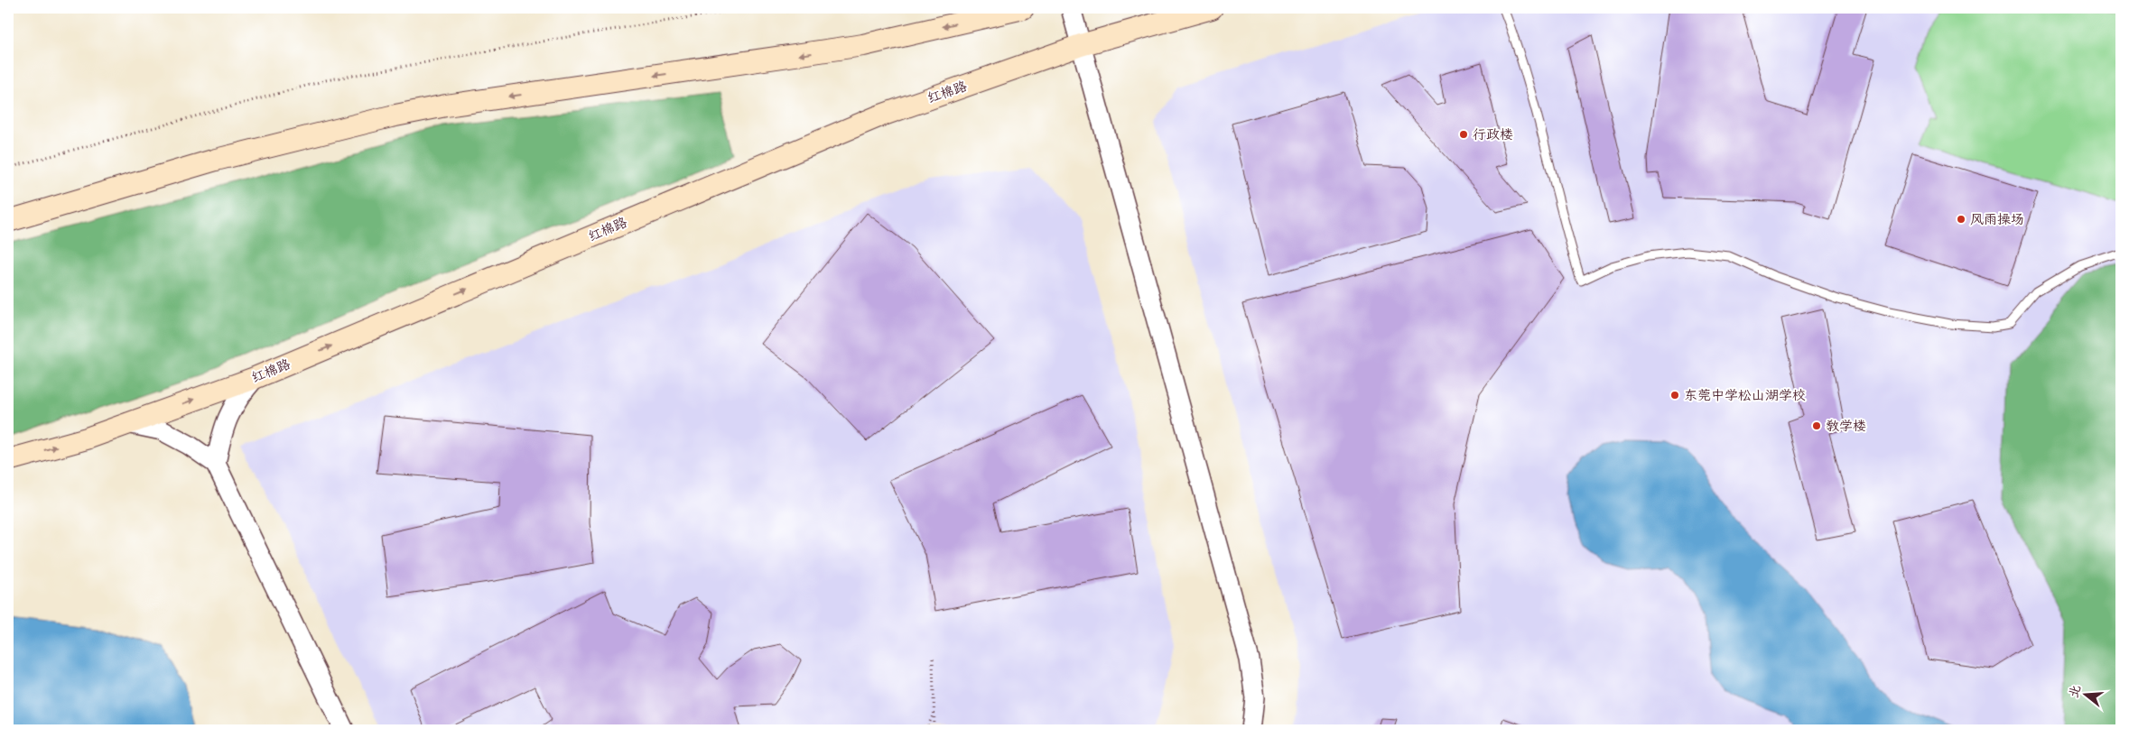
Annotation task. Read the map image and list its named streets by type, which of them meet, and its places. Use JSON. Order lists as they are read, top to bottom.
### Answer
{
  "streets": {
    "main road": ["红棉路"]
  },
  "places": [
    "行政楼",
    "风雨操场",
    "东莞中学松山湖学校",
    "教学楼"
  ],
  "north": "left"
}
